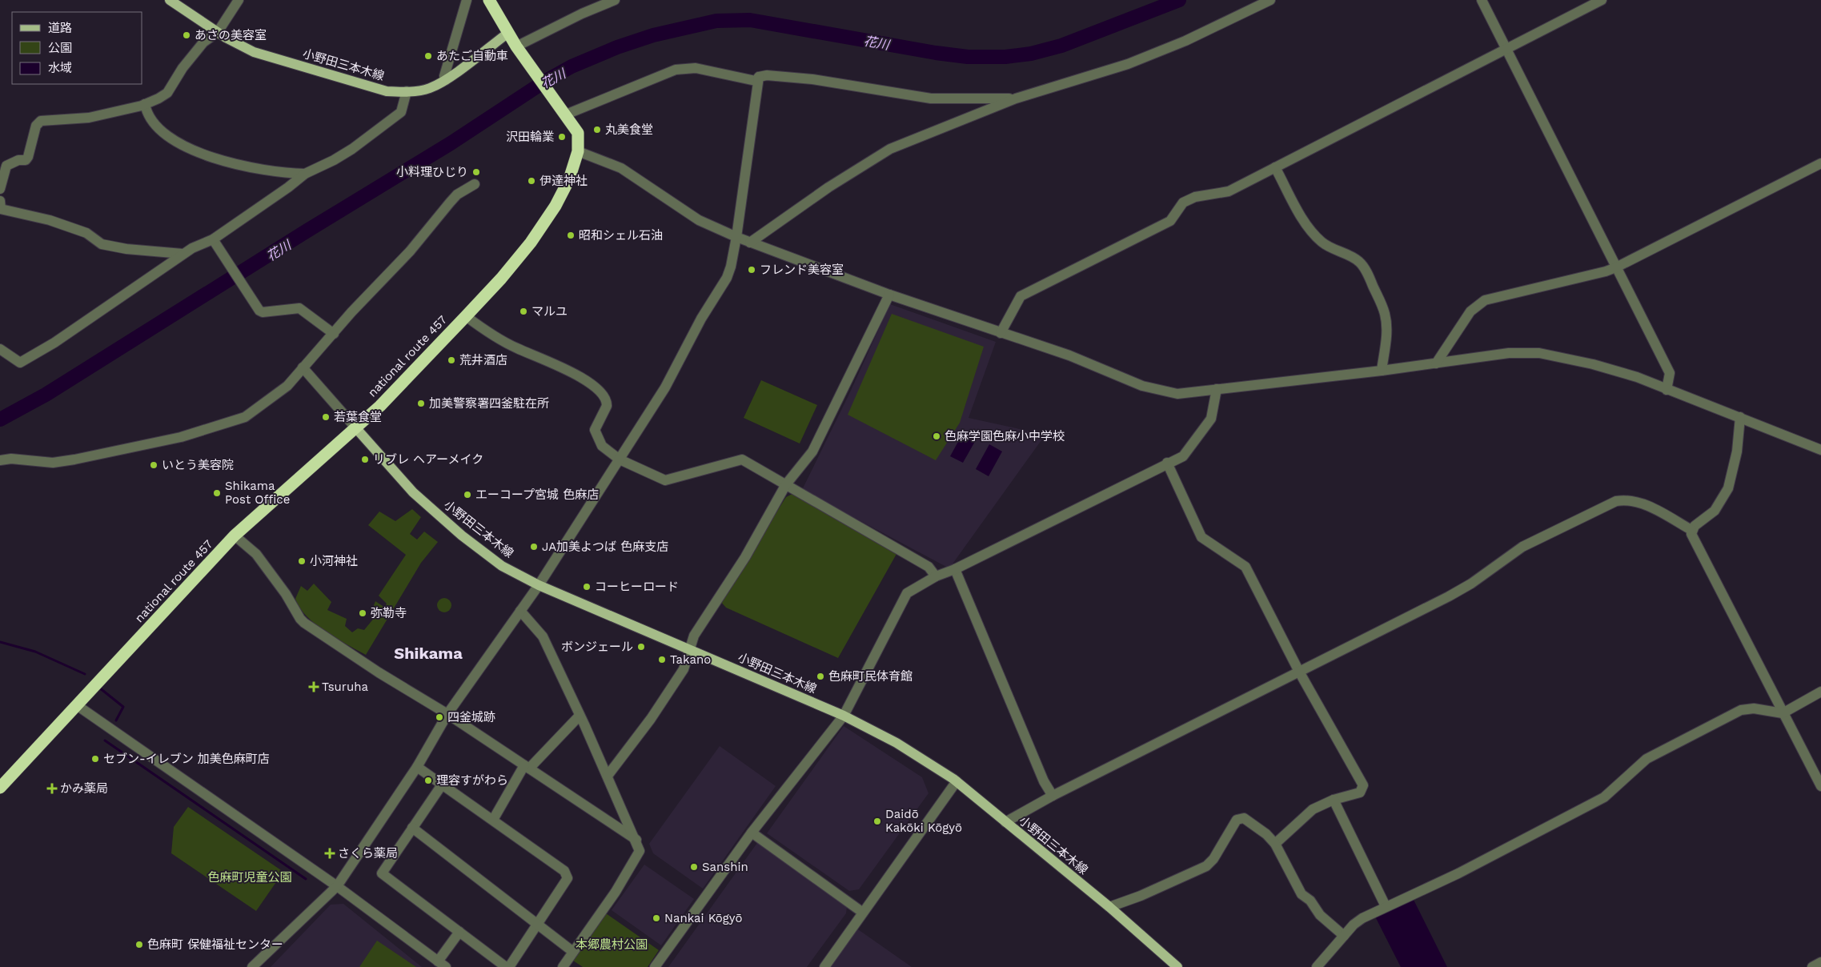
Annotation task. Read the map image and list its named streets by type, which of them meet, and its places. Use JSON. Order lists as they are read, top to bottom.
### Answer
{
  "streets": {
    "highway": ["national route 457"],
    "main road": ["小野田三本木線"]
  },
  "crossings": [
    ["小野田三本木線", "national route 457"]
  ],
  "districts": ["Shikama"],
  "water": ["花川"],
  "parks": ["色麻町児童公園", "本郷農村公園"],
  "places": {
    "other": [
      "あさの美容室",
      "あたご自動車",
      "丸美食堂",
      "沢田輪業",
      "小料理ひじり",
      "伊達神社",
      "昭和シェル石油",
      "フレンド美容室",
      "マルユ",
      "荒井酒店",
      "加美警察署四釜駐在所",
      "若葉食堂",
      "色麻学園色麻小中学校",
      "リブレ ヘアーメイク",
      "いとう美容院",
      "Shikama Post Office",
      "エーコープ宮城 色麻店",
      "JA加美よつば 色麻支店",
      "小河神社",
      "コーヒーロード",
      "弥勒寺",
      "ボンジェール",
      "Takano",
      "色麻町民体育館",
      "四釜城跡",
      "セブン-イレブン 加美色麻町店",
      "理容すがわら",
      "Daidō Kakōki Kōgyō",
      "Sanshin",
      "Nankai Kōgyō",
      "色麻町 保健福祉センター"
    ],
    "health": ["Tsuruha", "かみ薬局", "さくら薬局"]
  },
  "legend": ["道路", "公園", "水域"]
}
